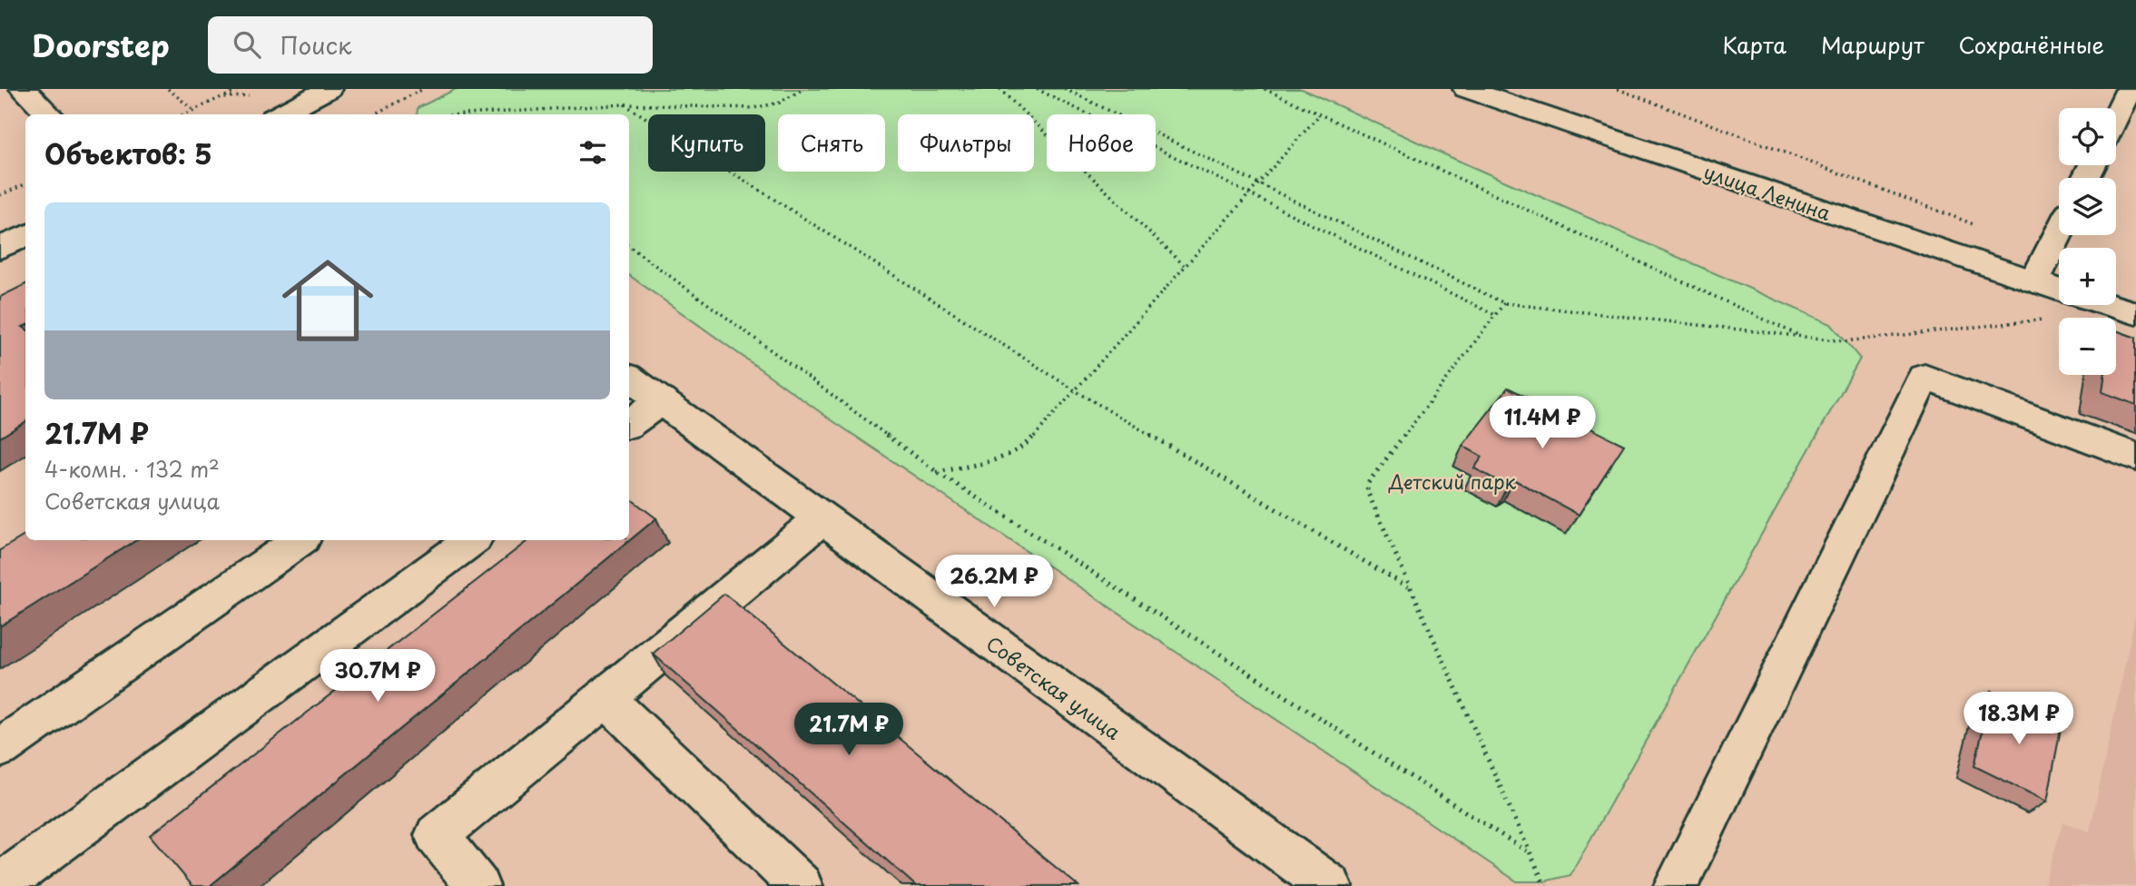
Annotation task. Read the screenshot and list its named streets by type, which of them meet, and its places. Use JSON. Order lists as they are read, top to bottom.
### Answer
{
  "streets": {
    "street": ["улица Ленина", "Советская улица"]
  },
  "parks": ["Детский парк"],
  "page": {
    "header": "Doorstep",
    "search": "Поиск",
    "nav": ["Карта", "Маршрут", "Сохранённые"],
    "map_buttons": ["+", "−"],
    "chip": [
      "Купить",
      "Снять",
      "Фильтры",
      "Новое"
    ],
    "heading": "Объектов: 5",
    "list": [
      {
        "name": "21.7M ₽",
        "note": "4-комн. · 132 m² · Советская улица"
      }
    ],
    "price": [
      "11.4M ₽",
      "26.2M ₽",
      "30.7M ₽",
      "18.3M ₽",
      "21.7M ₽"
    ]
  }
}
